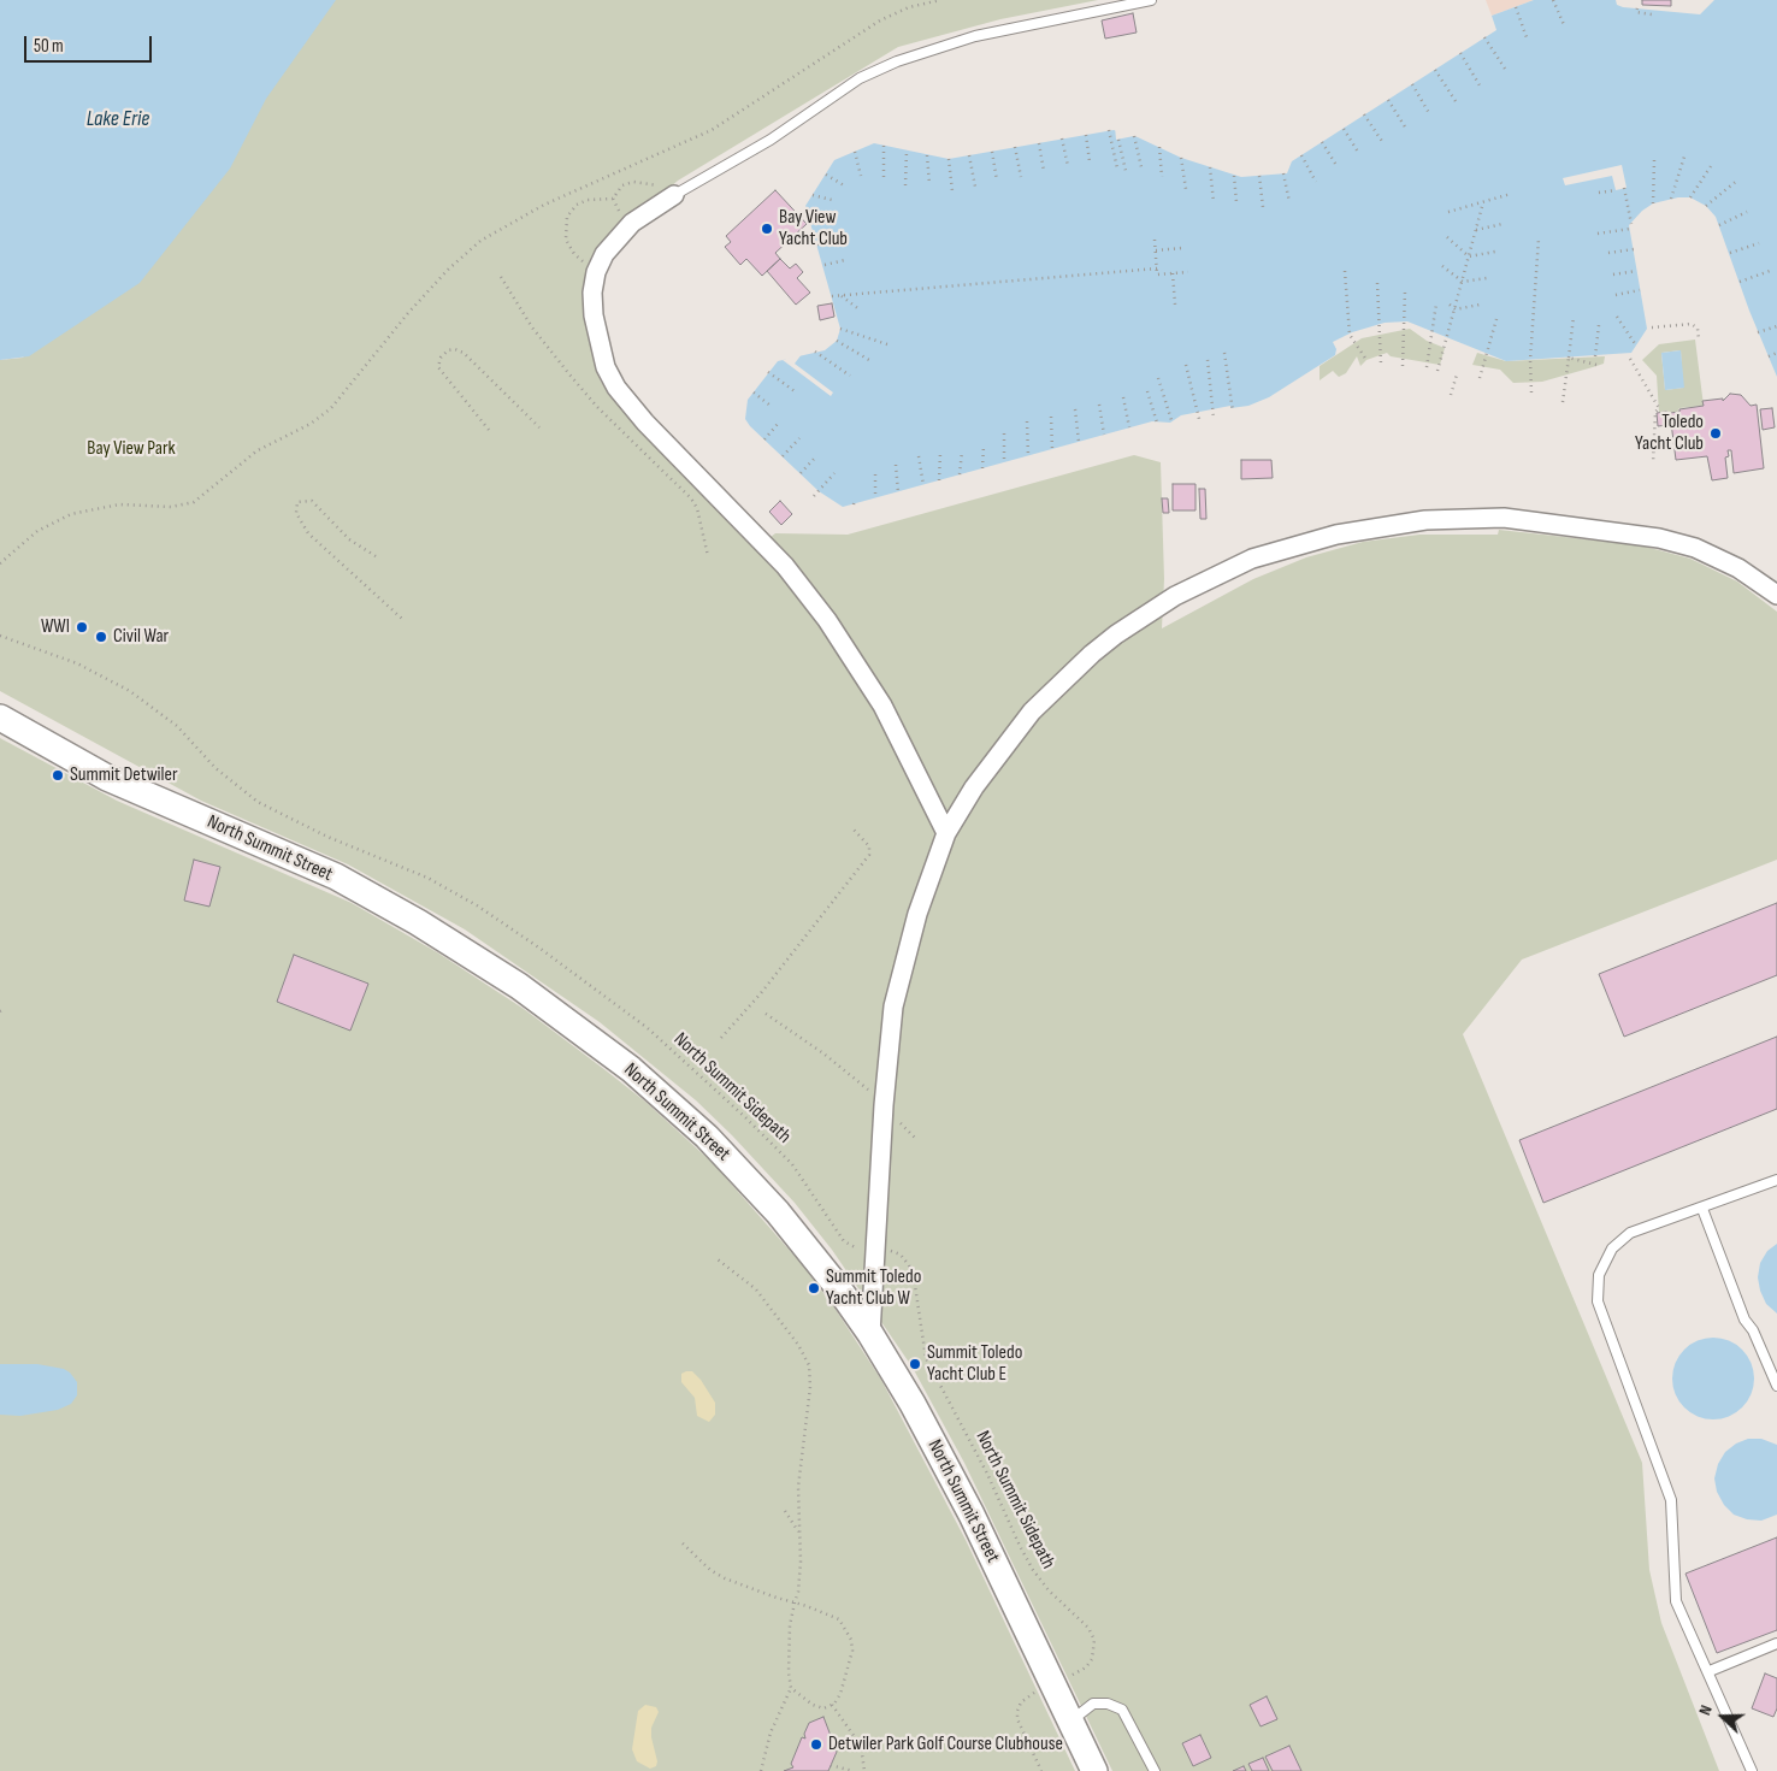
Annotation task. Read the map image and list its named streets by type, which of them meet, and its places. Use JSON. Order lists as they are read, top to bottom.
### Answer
{
  "streets": {
    "main road": ["North Summit Street"],
    "path": ["North Summit Sidepath"]
  },
  "crossings": [
    ["North Summit Street", "North Summit Sidepath"]
  ],
  "water": ["Lake Erie"],
  "parks": ["Bay View Park"],
  "places": [
    "Bay View Yacht Club",
    "Toledo Yacht Club",
    "WWI",
    "Civil War",
    "Summit Detwiler",
    "Summit Toledo Yacht Club W",
    "Summit Toledo Yacht Club E",
    "Detwiler Park Golf Course Clubhouse"
  ],
  "scale_bar": "50 m",
  "north": "left"
}
